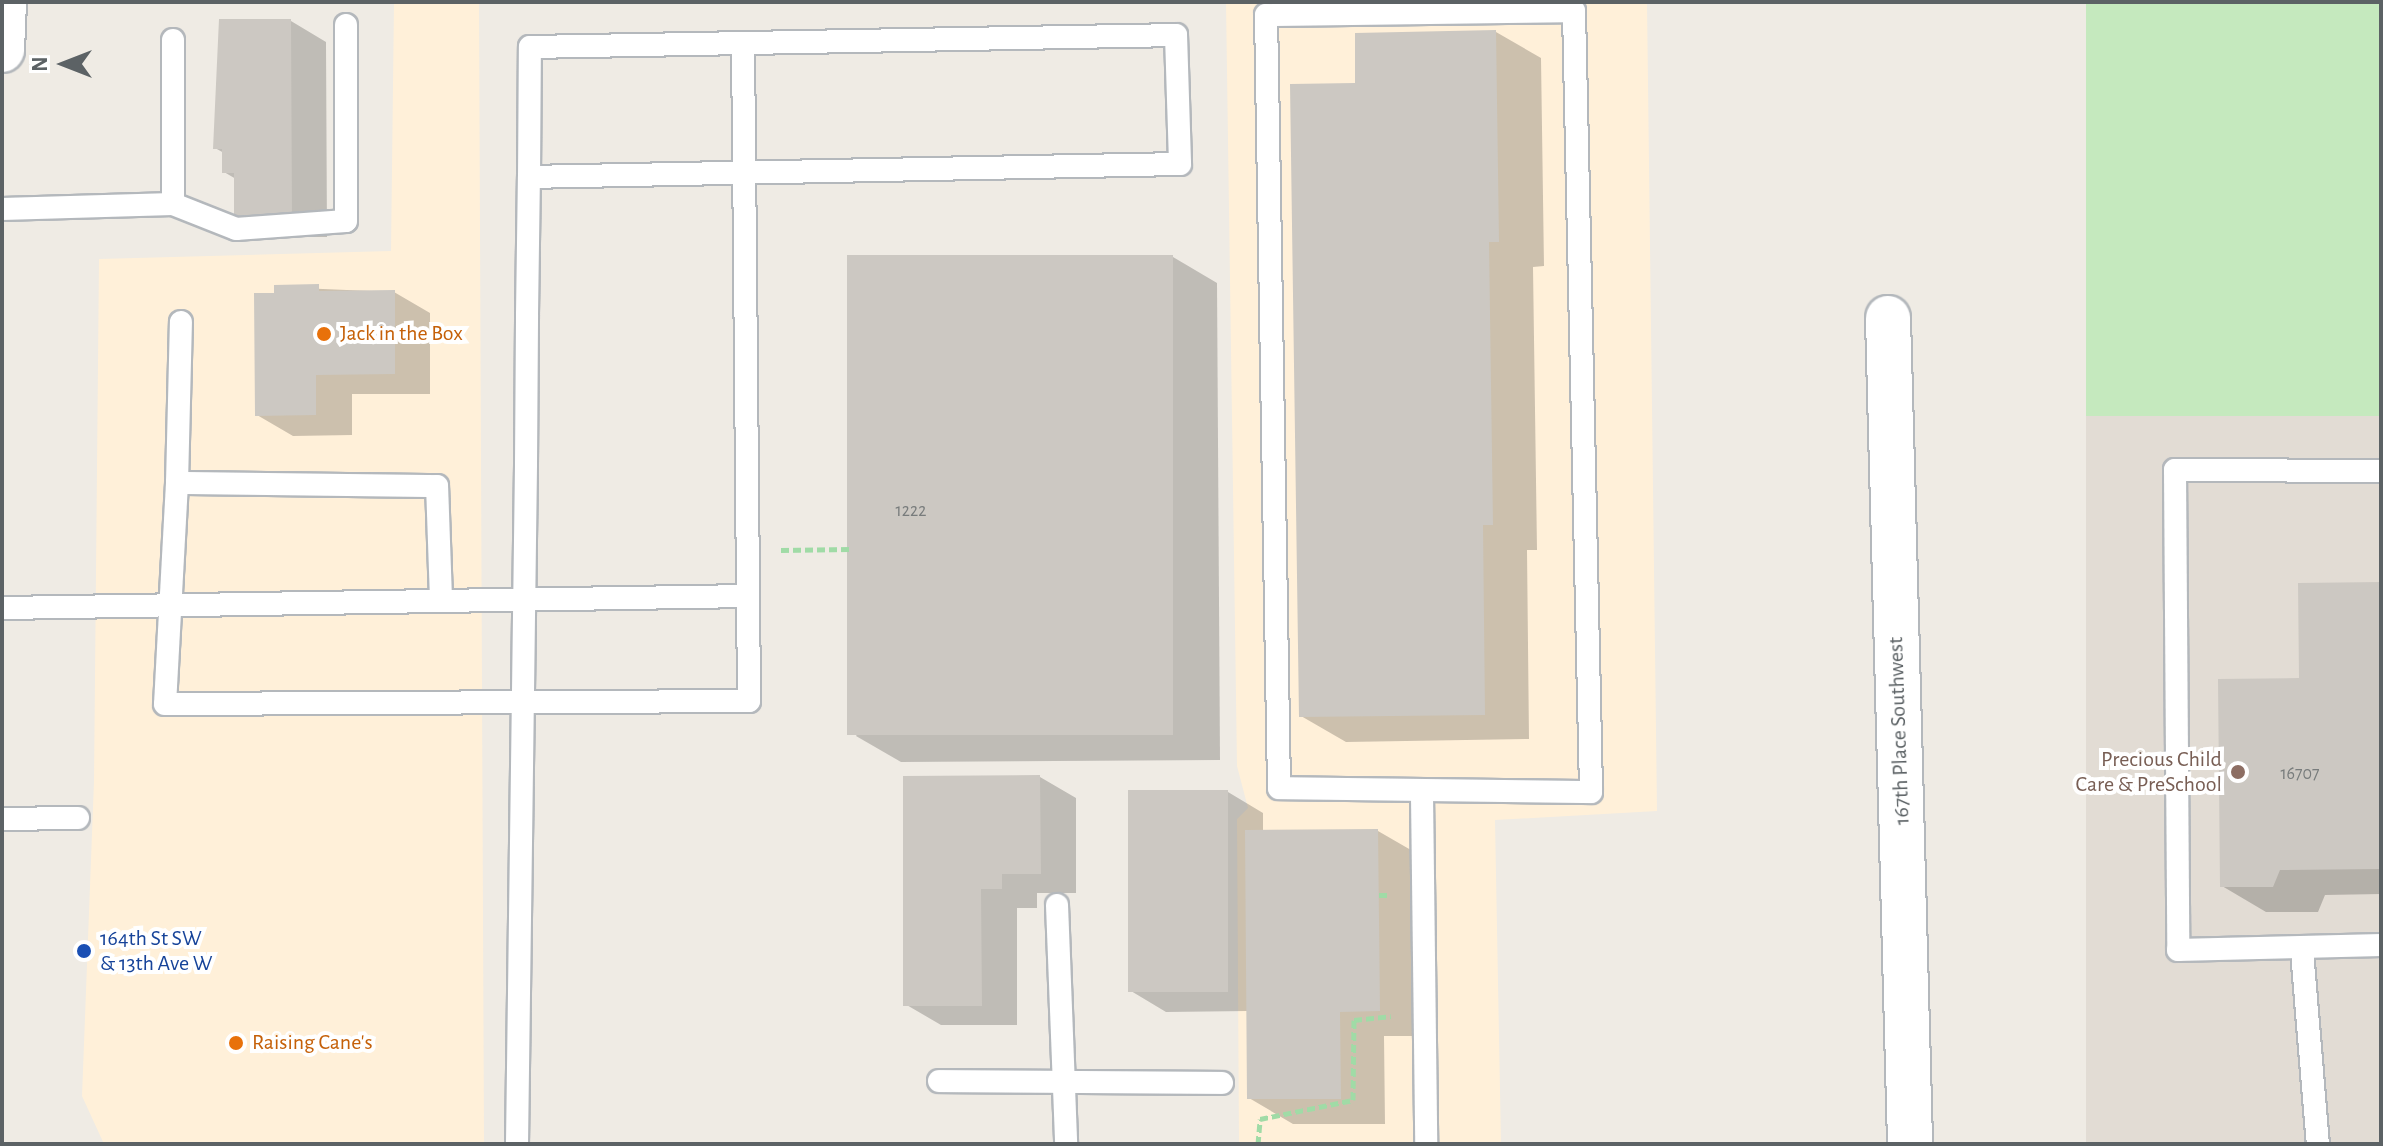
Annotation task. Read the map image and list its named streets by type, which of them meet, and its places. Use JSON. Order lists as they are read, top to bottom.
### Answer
{
  "streets": {
    "street": ["167th Place Southwest"]
  },
  "places": [
    "Jack in the Box",
    "Precious Child Care & PreSchool",
    "164th St SW & 13th Ave W",
    "Raising Cane's"
  ],
  "house_numbers": ["1222", "16707"],
  "north": "left"
}
